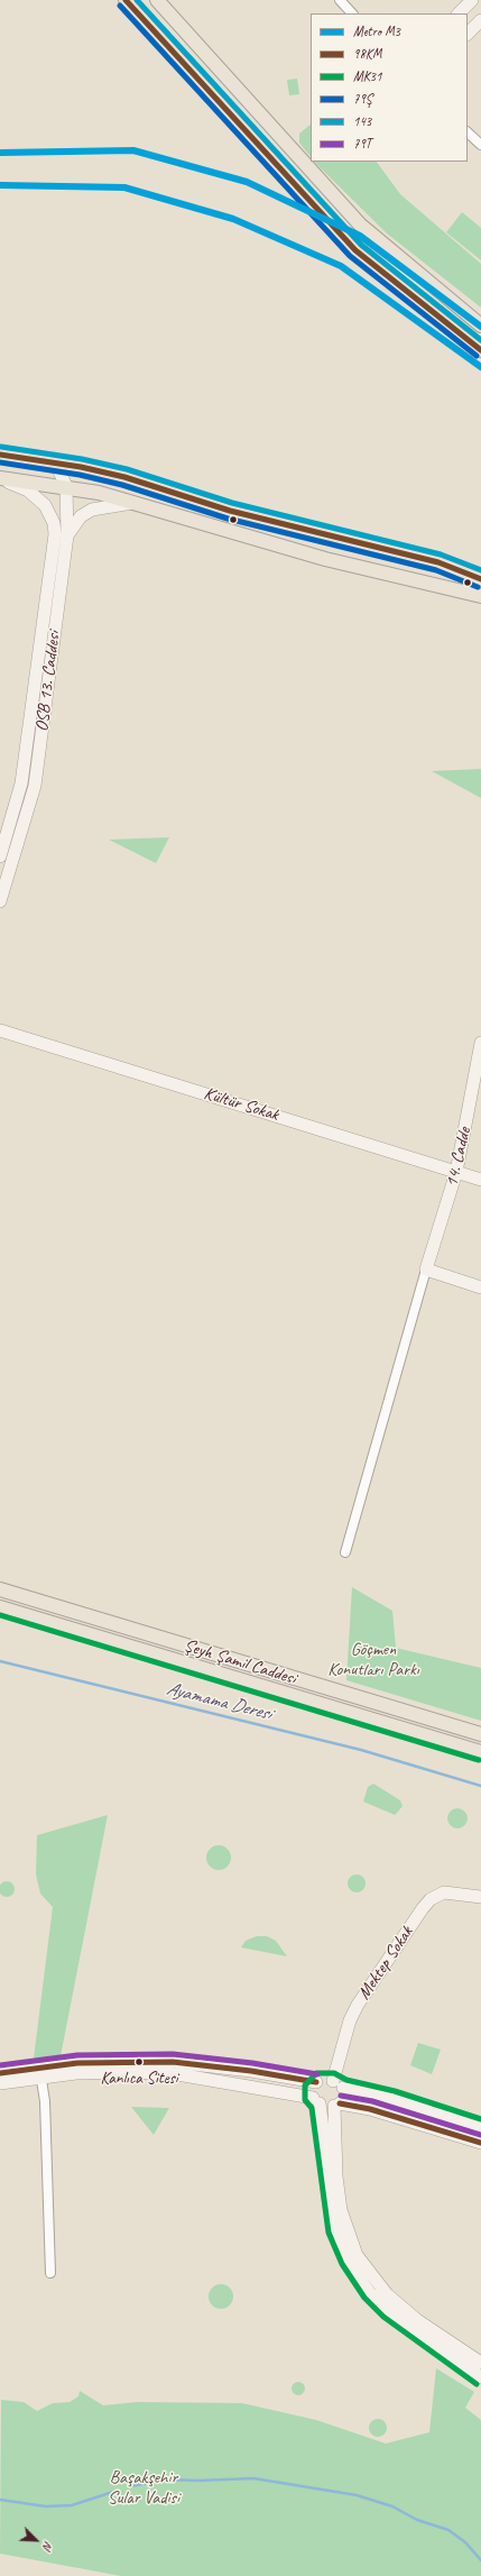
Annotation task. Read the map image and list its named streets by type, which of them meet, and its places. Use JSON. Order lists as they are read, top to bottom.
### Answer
{
  "streets": {
    "main road": ["Şeyh Şamil Caddesi"],
    "street": [
      "OSB 13. Caddesi",
      "Kültür Sokak",
      "14. Cadde",
      "Mektep Sokak"
    ]
  },
  "crossings": [
    ["Kültür Sokak", "14. Cadde"]
  ],
  "water": ["Ayamama Deresi"],
  "parks": ["Göçmen Konutları Parkı", "Başakşehir Sular Vadisi"],
  "places": ["Kanlıca Sitesi"],
  "lines": [
    "transit line 98KM",
    "transit line 143",
    "transit line 79Ş",
    "metro line M3",
    "transit line MK31",
    "transit line 79T"
  ],
  "legend": [
    "Metro M3",
    "98KM",
    "MK31",
    "79Ş",
    "143",
    "79T"
  ],
  "north": "bottom right"
}
